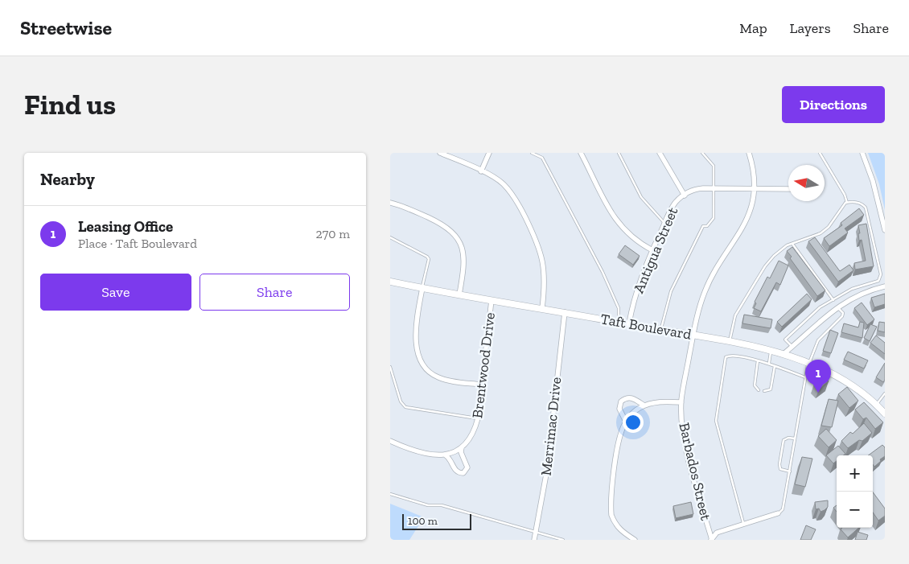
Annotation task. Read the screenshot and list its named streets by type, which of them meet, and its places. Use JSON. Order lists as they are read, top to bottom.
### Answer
{
  "streets": {
    "street": [
      "Antigua Street",
      "Taft Boulevard",
      "Brentwood Drive",
      "Merrimac Drive",
      "Barbados Street"
    ]
  },
  "crossings": [
    ["Antigua Street", "Taft Boulevard"],
    ["Antigua Street", "Barbados Street"],
    ["Taft Boulevard", "Brentwood Drive"],
    ["Taft Boulevard", "Merrimac Drive"],
    ["Taft Boulevard", "Barbados Street"]
  ],
  "scale_bar": "100 m",
  "north": "left",
  "page": {
    "header": "Streetwise",
    "nav": ["Map", "Layers", "Share"],
    "buttons": [
      "Directions",
      ["Save", "Share"]
    ],
    "title": "Find us",
    "heading": "Nearby",
    "list": [
      {
        "mark": "1",
        "name": "Leasing Office",
        "note": "Place · Taft Boulevard",
        "value": "270 m"
      }
    ],
    "pins": "1",
    "map_buttons": ["+", "−"],
    "scale": "100 m"
  }
}
